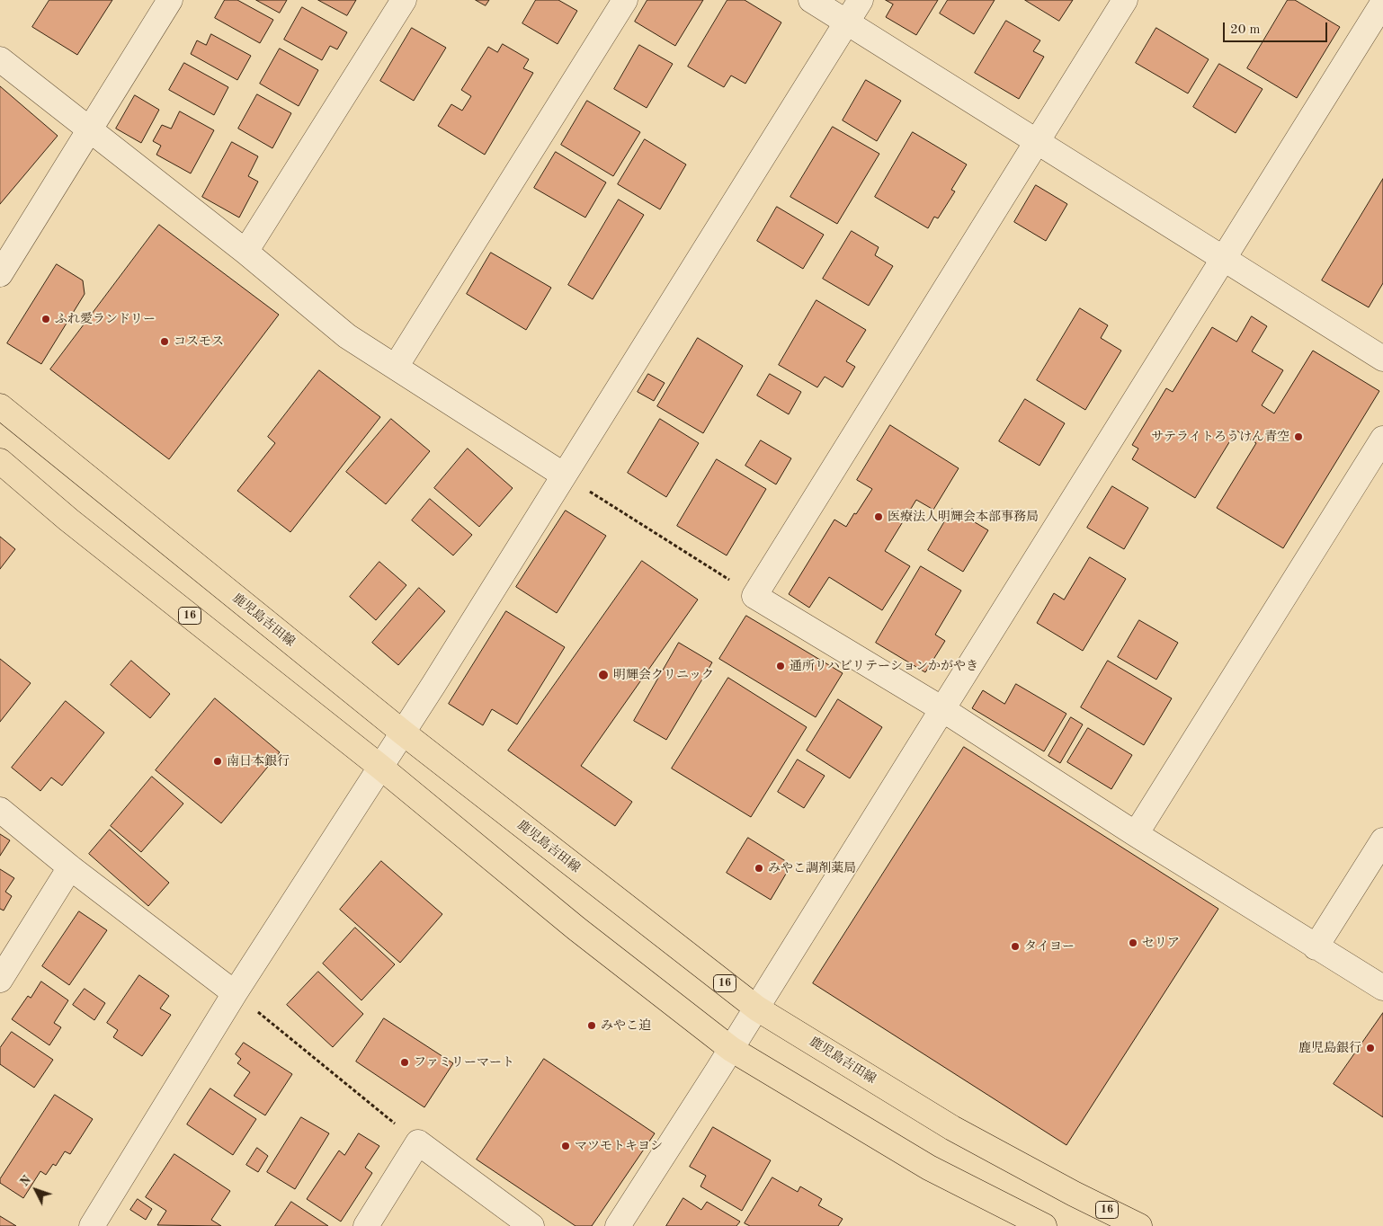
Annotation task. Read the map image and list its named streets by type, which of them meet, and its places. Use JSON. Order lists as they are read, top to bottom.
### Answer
{
  "streets": {
    "main road": ["16", "鹿児島吉田線"]
  },
  "places": [
    "ふれ愛ランドリー",
    "コスモス",
    "サテライトろうけん青空",
    "医療法人明輝会本部事務局",
    "通所リハビリテーションかがやき",
    "明輝会クリニック",
    "南日本銀行",
    "みやこ調剤薬局",
    "セリア",
    "タイヨー",
    "みやこ迫",
    "鹿児島銀行",
    "ファミリーマート",
    "マツモトキヨシ"
  ],
  "scale_bar": "20 m",
  "north": "top left"
}
